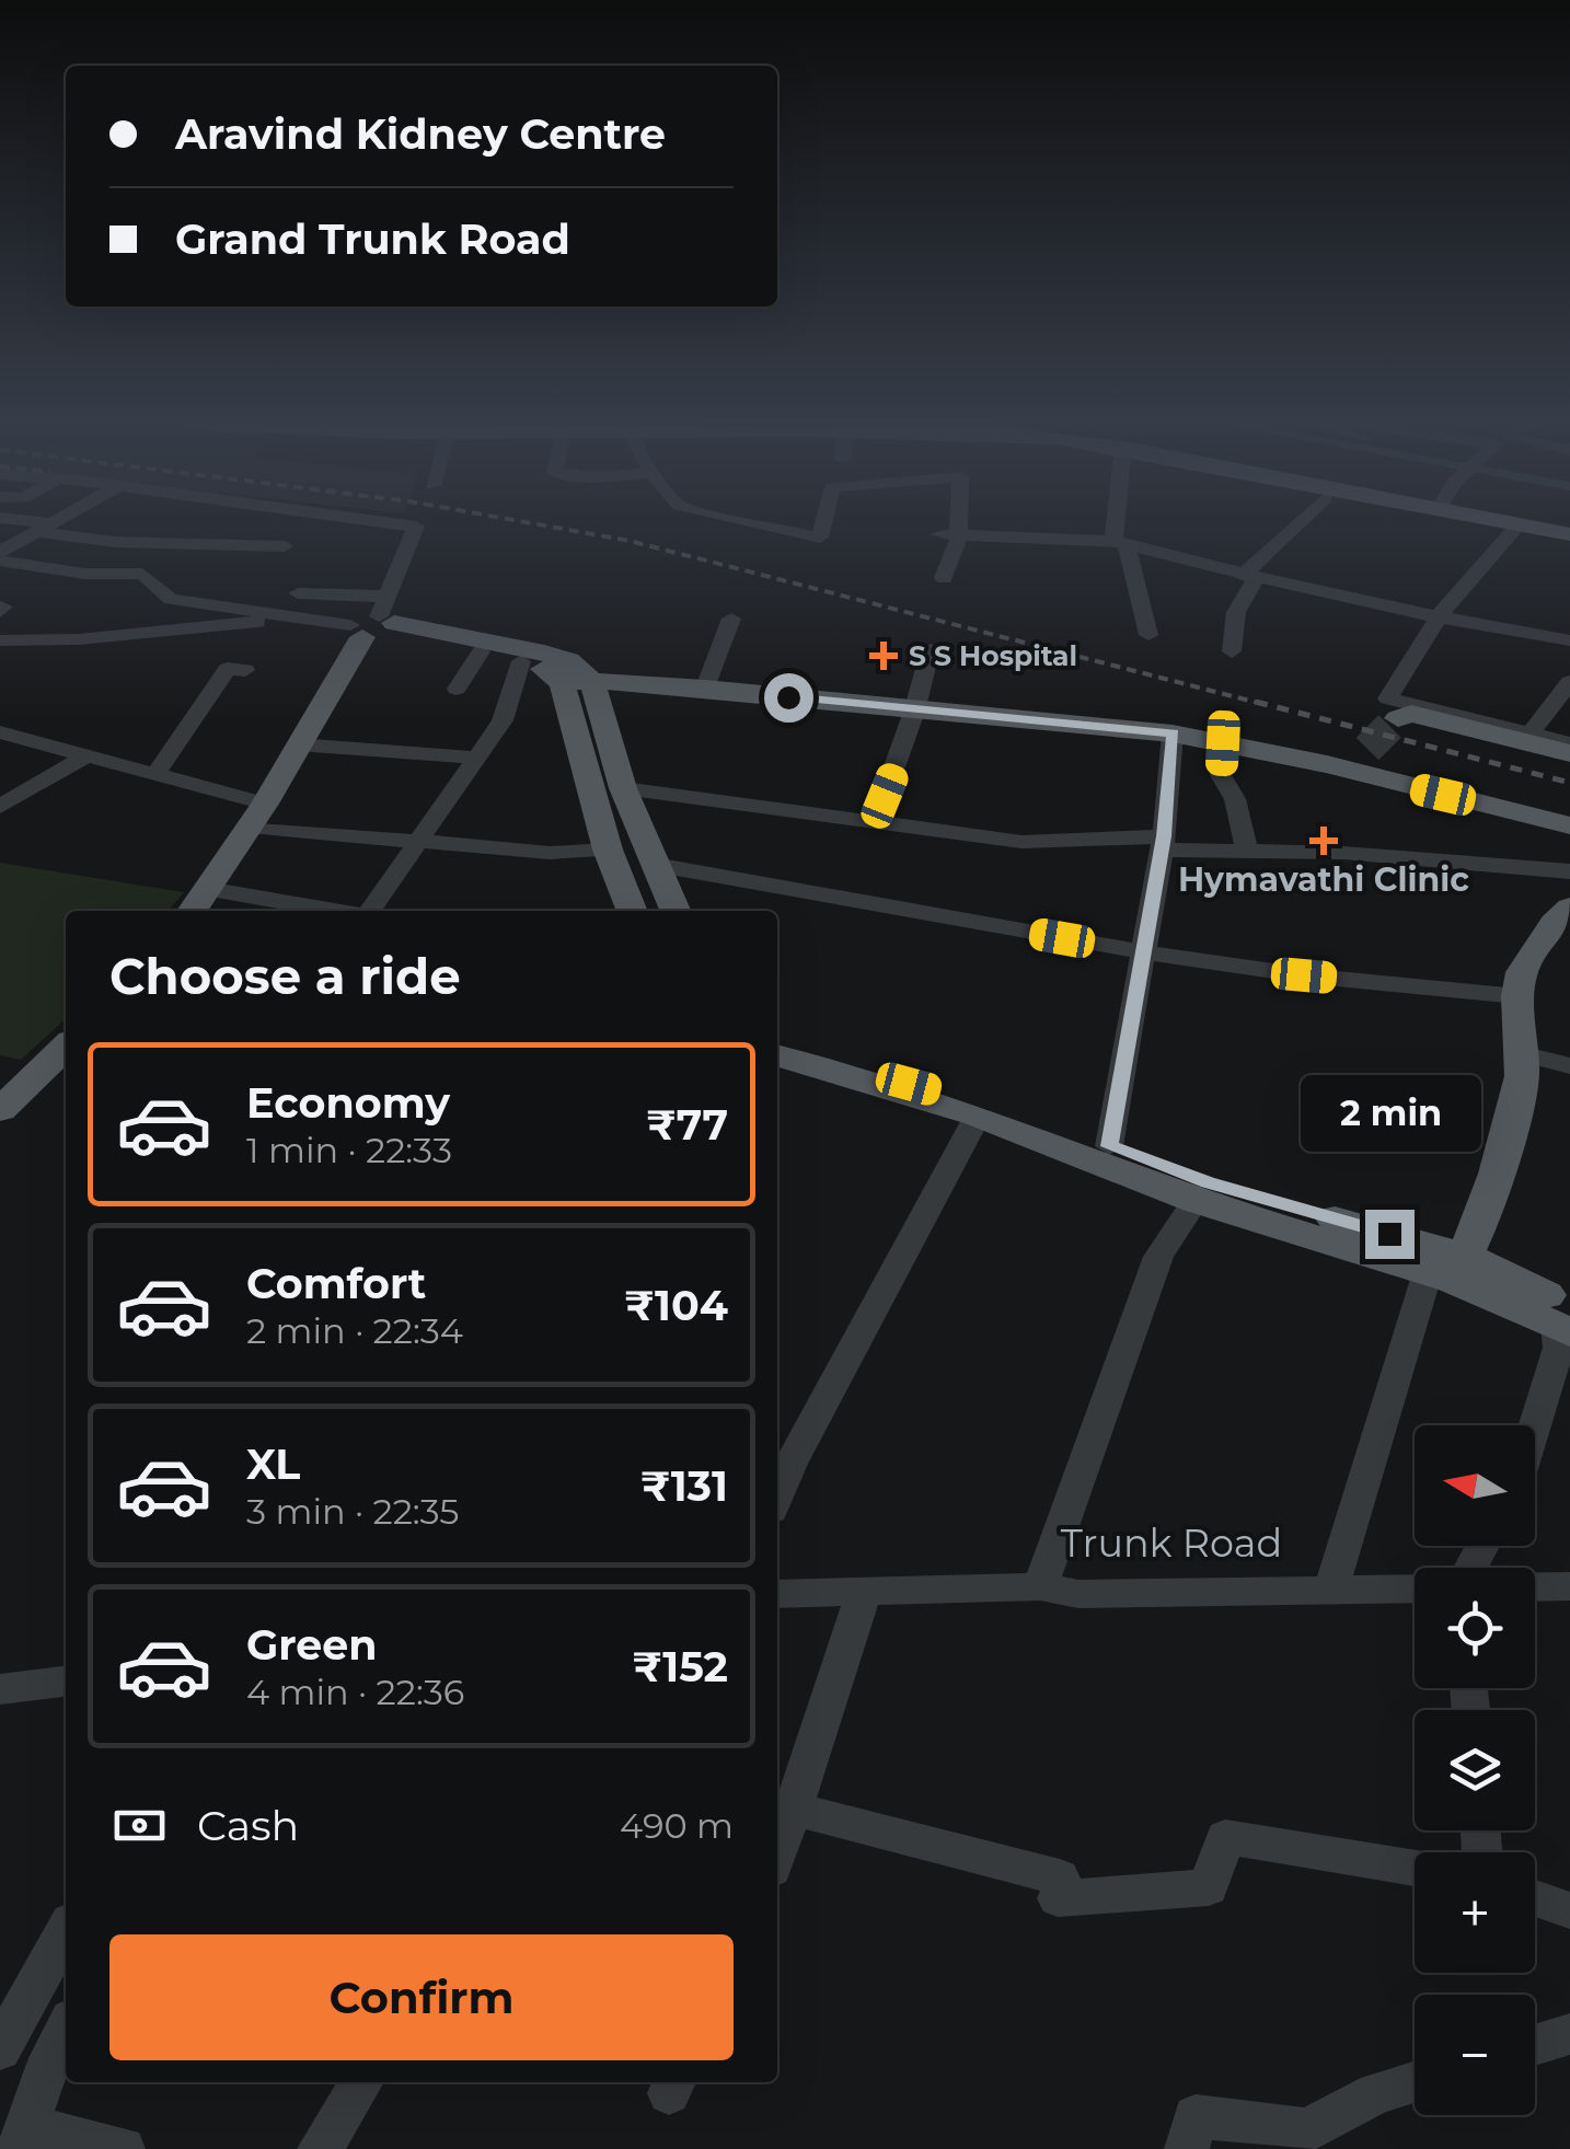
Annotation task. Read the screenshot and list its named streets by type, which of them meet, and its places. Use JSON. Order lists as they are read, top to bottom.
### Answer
{
  "streets": {
    "street": ["Trunk Road"]
  },
  "places": {
    "health": ["S S Hospital", "Hymavathi Clinic"]
  },
  "north": "left",
  "page": {
    "banner": ["Aravind Kidney Centre", "Grand Trunk Road"],
    "heading": "Choose a ride",
    "list": [
      {
        "name": "Economy",
        "note": "1 min · 22:33",
        "value": "₹77"
      },
      {
        "name": "Comfort",
        "note": "2 min · 22:34",
        "value": "₹104"
      },
      {
        "name": "XL",
        "note": "3 min · 22:35",
        "value": "₹131"
      },
      {
        "name": "Green",
        "note": "4 min · 22:36",
        "value": "₹152"
      }
    ],
    "bubble": "2 min",
    "map_buttons": ["+", "−"],
    "pay": ["Cash", "490 m"],
    "buttons": "Confirm"
  }
}
